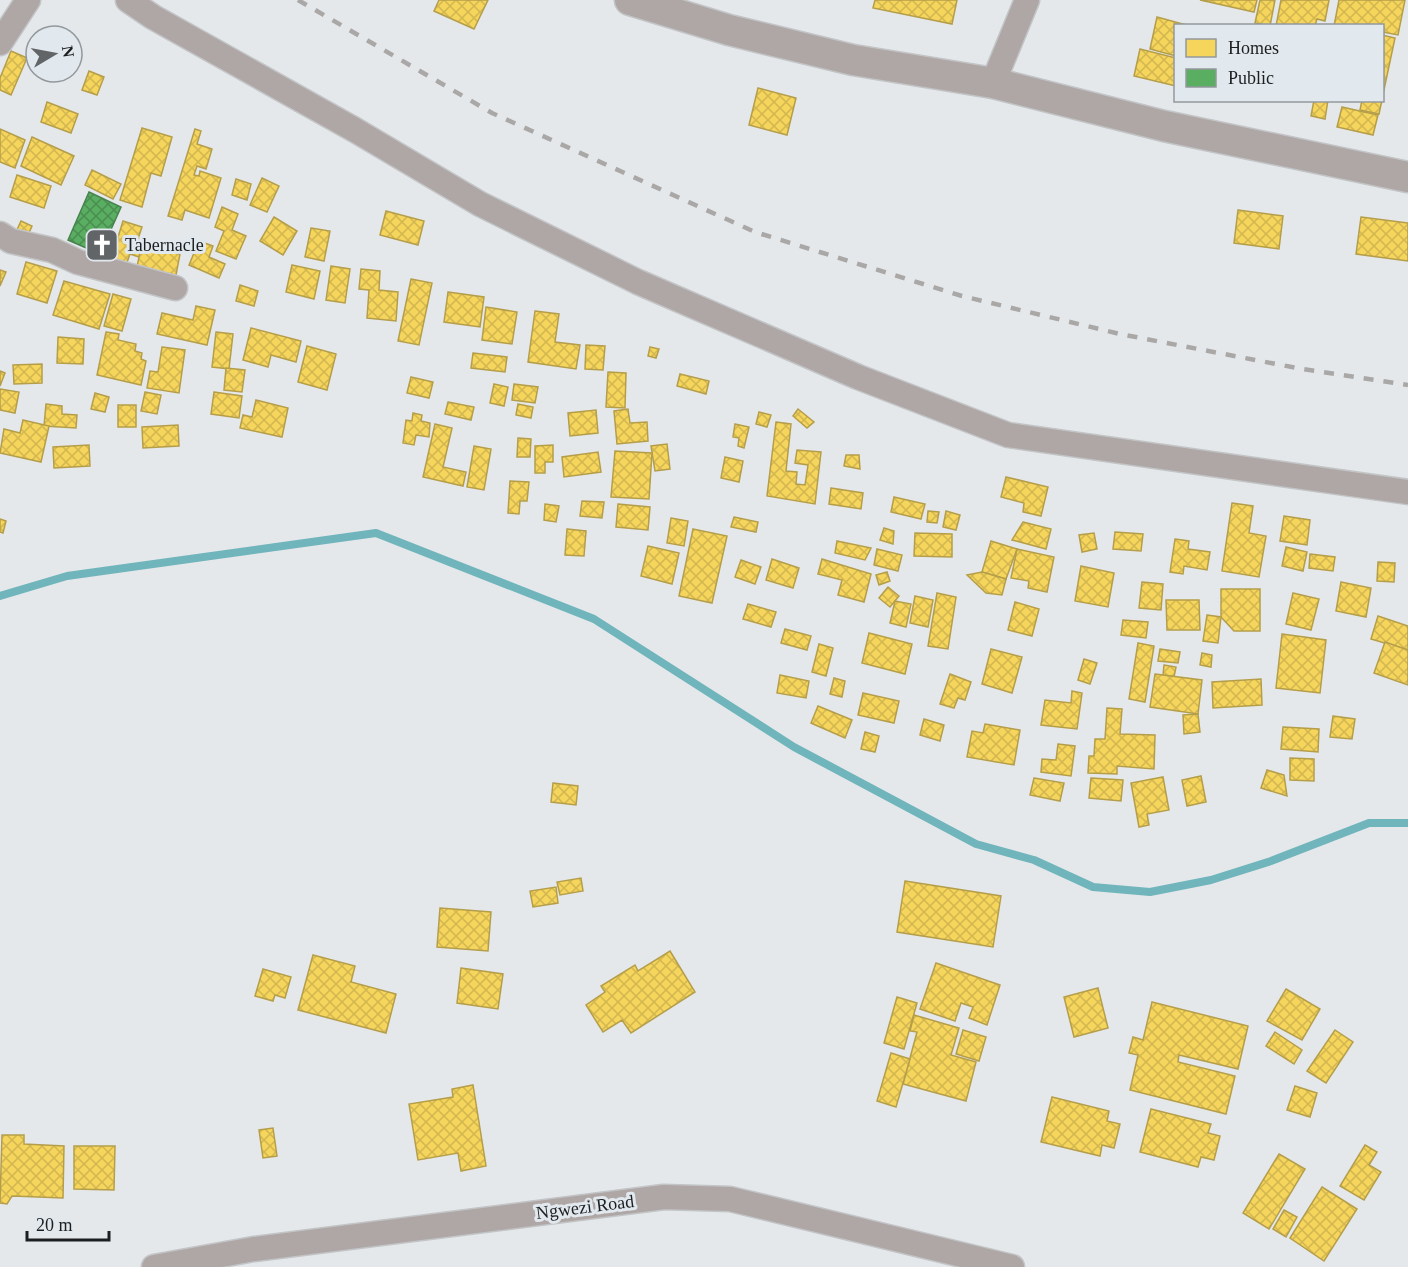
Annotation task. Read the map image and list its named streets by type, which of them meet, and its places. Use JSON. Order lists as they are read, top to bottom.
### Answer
{
  "streets": {
    "street": ["Ngwezi Road"]
  },
  "places": {
    "church": ["Tabernacle"]
  },
  "legend": ["Homes", "Public"],
  "scale_bar": "20 m",
  "north": "right"
}
